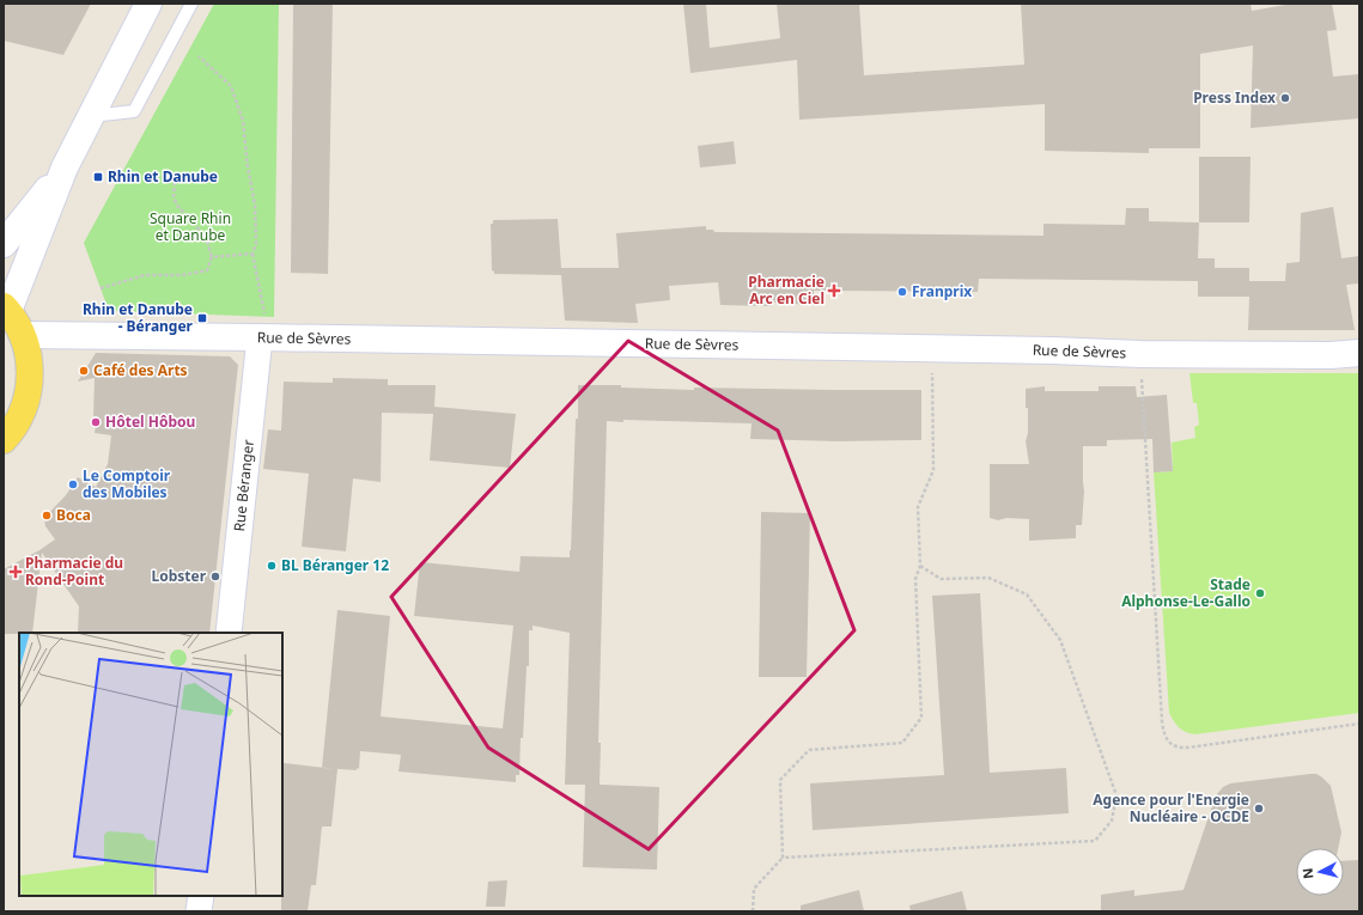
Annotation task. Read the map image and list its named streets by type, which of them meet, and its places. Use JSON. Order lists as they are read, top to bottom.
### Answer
{
  "streets": {
    "street": ["Rue de Sèvres", "Rue Béranger"]
  },
  "crossings": [
    ["Rue de Sèvres", "Rue Béranger"]
  ],
  "parks": ["Square Rhin et Danube"],
  "places": {
    "other": [
      "Press Index",
      "Franprix",
      "Café des Arts",
      "Hôtel Hôbou",
      "Le Comptoir des Mobiles",
      "Boca",
      "BL Béranger 12",
      "Lobster",
      "Stade Alphonse-Le-Gallo",
      "Agence pour l'Energie Nucléaire - OCDE"
    ],
    "transit": ["Rhin et Danube", "Rhin et Danube - Béranger"],
    "health": ["Pharmacie Arc en Ciel", "Pharmacie du Rond-Point"]
  },
  "north": "left"
}
